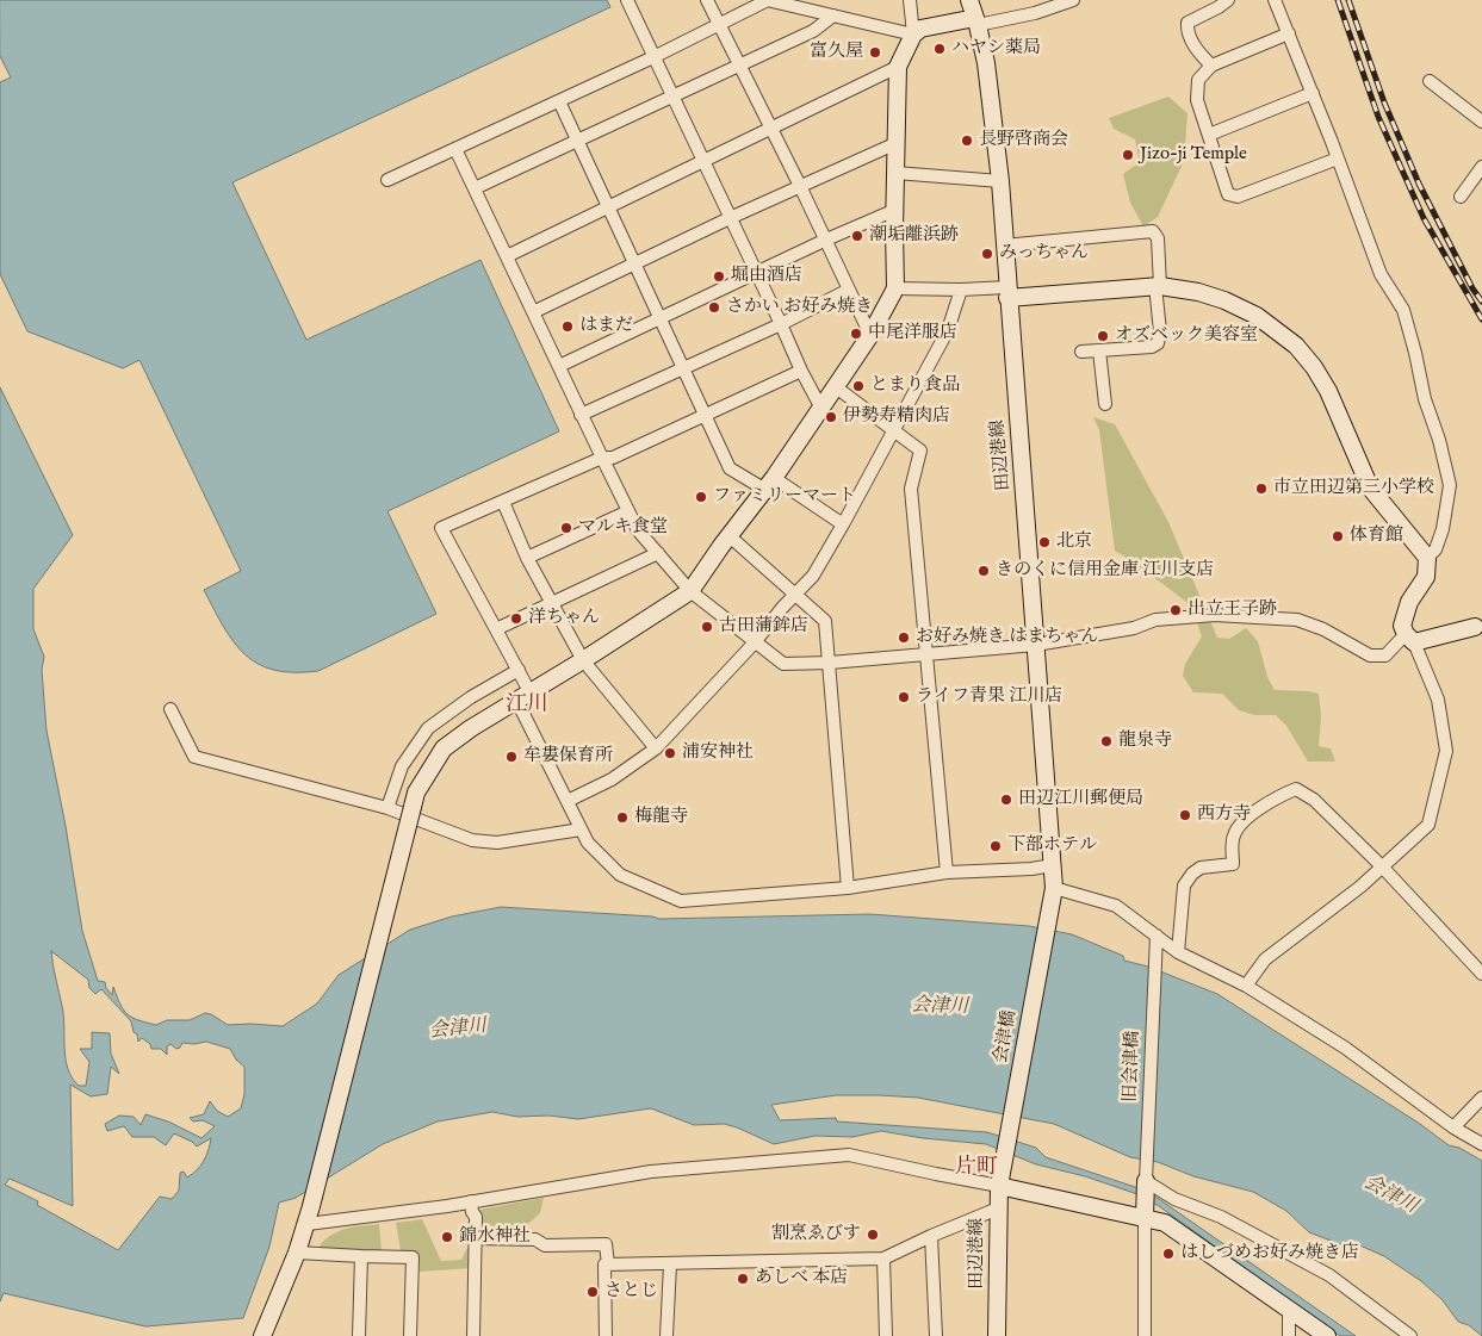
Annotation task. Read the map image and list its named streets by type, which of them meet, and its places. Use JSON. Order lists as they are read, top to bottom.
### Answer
{
  "streets": {
    "street": ["田辺港線", "会津橋", "旧会津橋"]
  },
  "crossings": [
    ["田辺港線", "会津橋"]
  ],
  "districts": ["江川", "片町"],
  "water": ["会津川"],
  "places": [
    "ハヤシ薬局",
    "富久屋",
    "長野啓商会",
    "Jizo-ji Temple",
    "潮垢離浜跡",
    "みっちゃん",
    "堀由酒店",
    "さかい お好み焼き",
    "はまだ",
    "中尾洋服店",
    "オズベック美容室",
    "とまり食品",
    "伊勢寿精肉店",
    "市立田辺第三小学校",
    "ファミリーマート",
    "マルキ食堂",
    "体育館",
    "北京",
    "きのくに信用金庫 江川支店",
    "出立王子跡",
    "洋ちゃん",
    "古田蒲鉾店",
    "お好み焼き はまちゃん",
    "ライフ青果 江川店",
    "龍泉寺",
    "浦安神社",
    "牟婁保育所",
    "田辺江川郵便局",
    "西方寺",
    "梅龍寺",
    "下部ホテル",
    "割烹ゑびす",
    "錦水神社",
    "はしづめお好み焼き店",
    "あしべ 本店",
    "さとじ"
  ]
}
